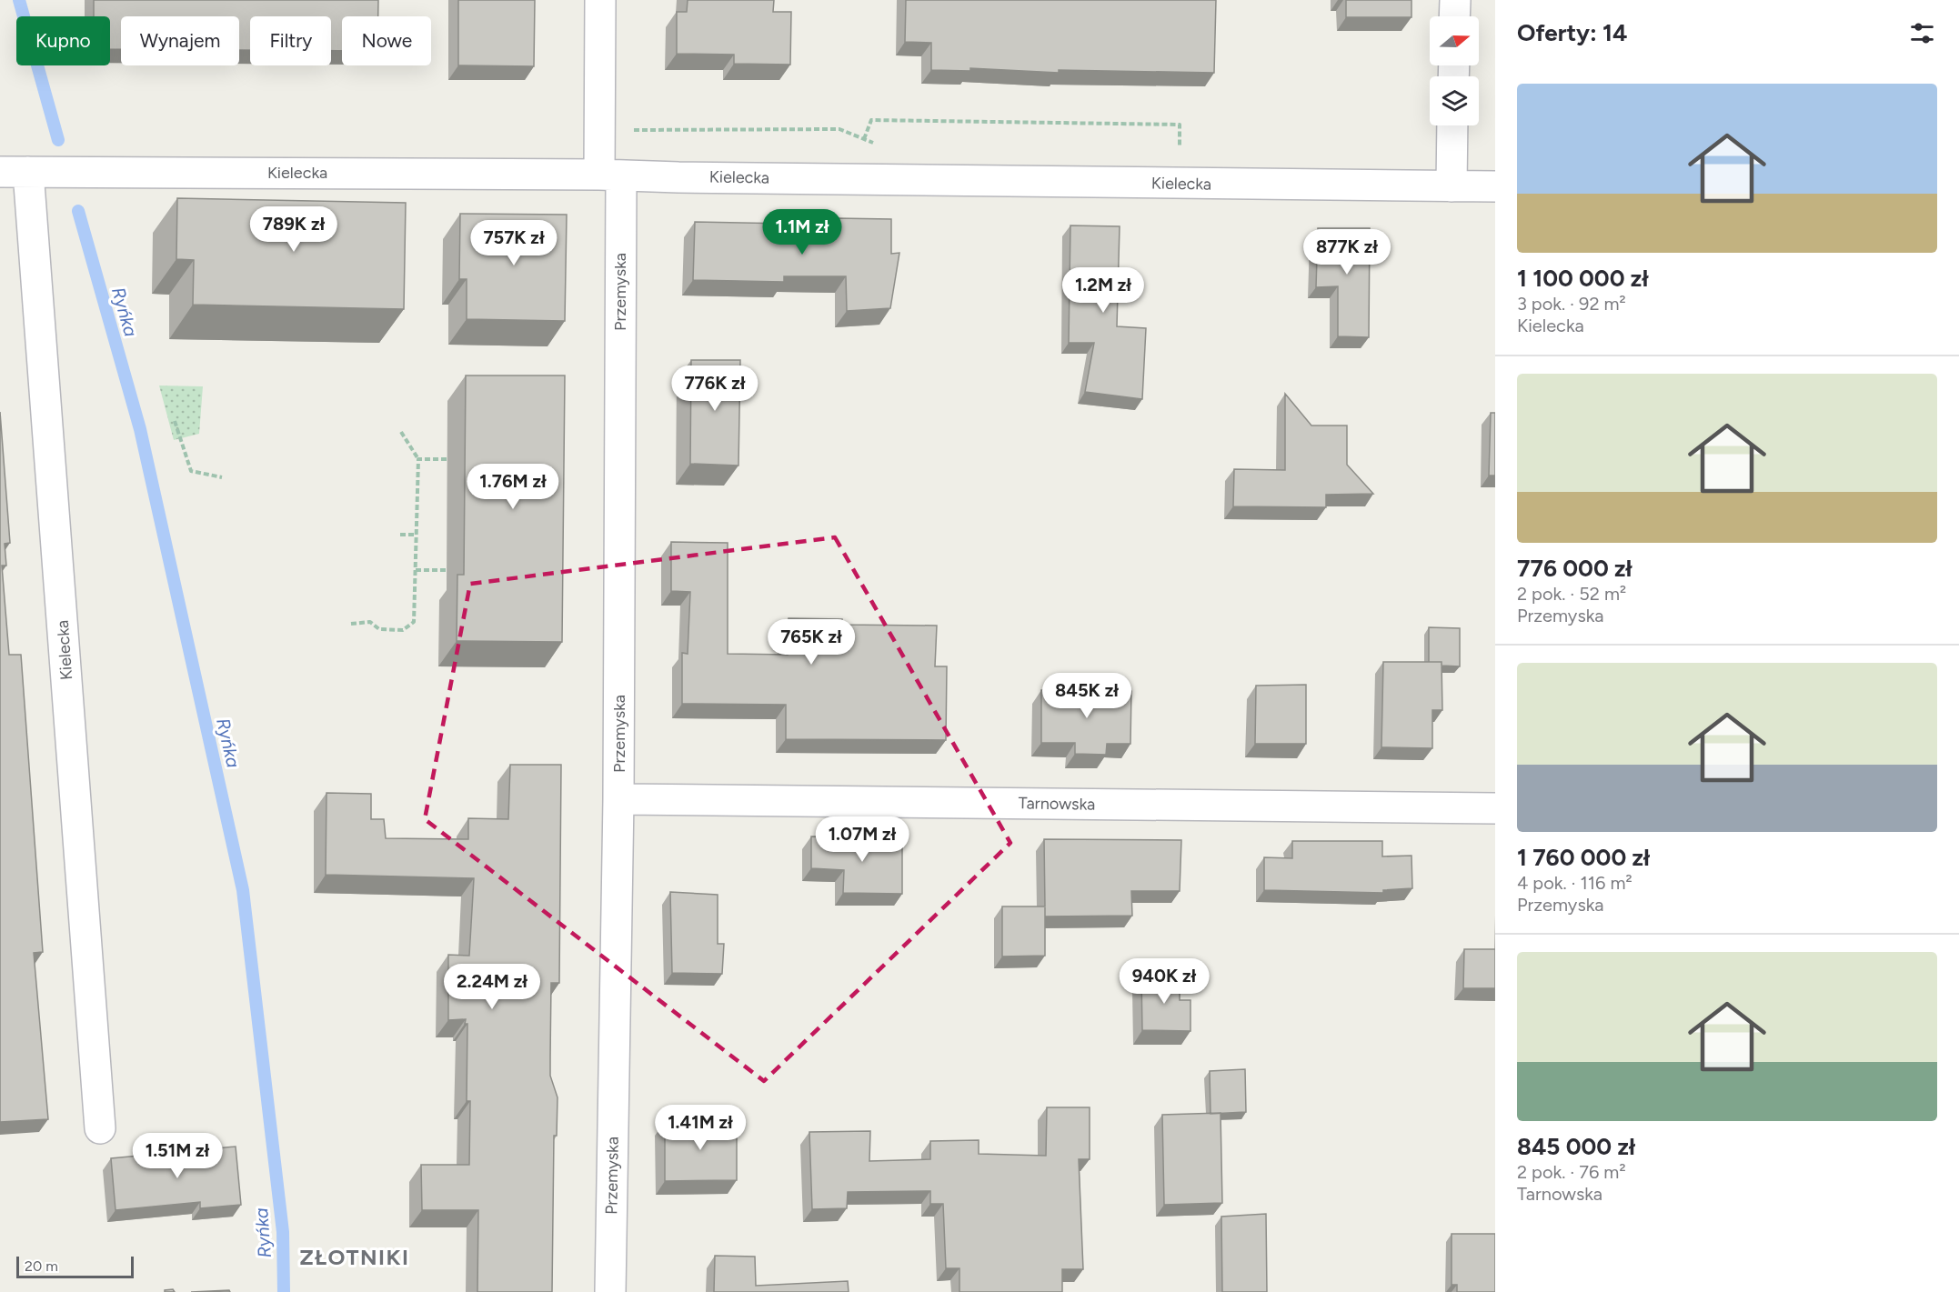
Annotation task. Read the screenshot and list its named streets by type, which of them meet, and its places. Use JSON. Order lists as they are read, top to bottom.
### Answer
{
  "streets": {
    "street": ["Kielecka", "Przemyska", "Tarnowska"]
  },
  "crossings": [
    ["Kielecka", "Przemyska"],
    ["Przemyska", "Tarnowska"]
  ],
  "districts": ["ZŁOTNIKI"],
  "water": ["Ryńka"],
  "scale_bar": "20 m",
  "north": "right",
  "page": {
    "heading": "Oferty: 14",
    "chip": [
      "Kupno",
      "Wynajem",
      "Filtry",
      "Nowe"
    ],
    "list": [
      {
        "name": "1 100 000 zł",
        "note": "3 pok. · 92 m² · Kielecka"
      },
      {
        "name": "776 000 zł",
        "note": "2 pok. · 52 m² · Przemyska"
      },
      {
        "name": "1 760 000 zł",
        "note": "4 pok. · 116 m² · Przemyska"
      },
      {
        "name": "845 000 zł",
        "note": "2 pok. · 76 m² · Tarnowska"
      }
    ],
    "price": [
      "789K zł",
      "1.1M zł",
      "757K zł",
      "877K zł",
      "1.2M zł",
      "776K zł",
      "1.76M zł",
      "765K zł",
      "845K zł",
      "1.07M zł",
      "940K zł",
      "2.24M zł",
      "1.41M zł",
      "1.51M zł"
    ],
    "scale": "20 m"
  }
}
